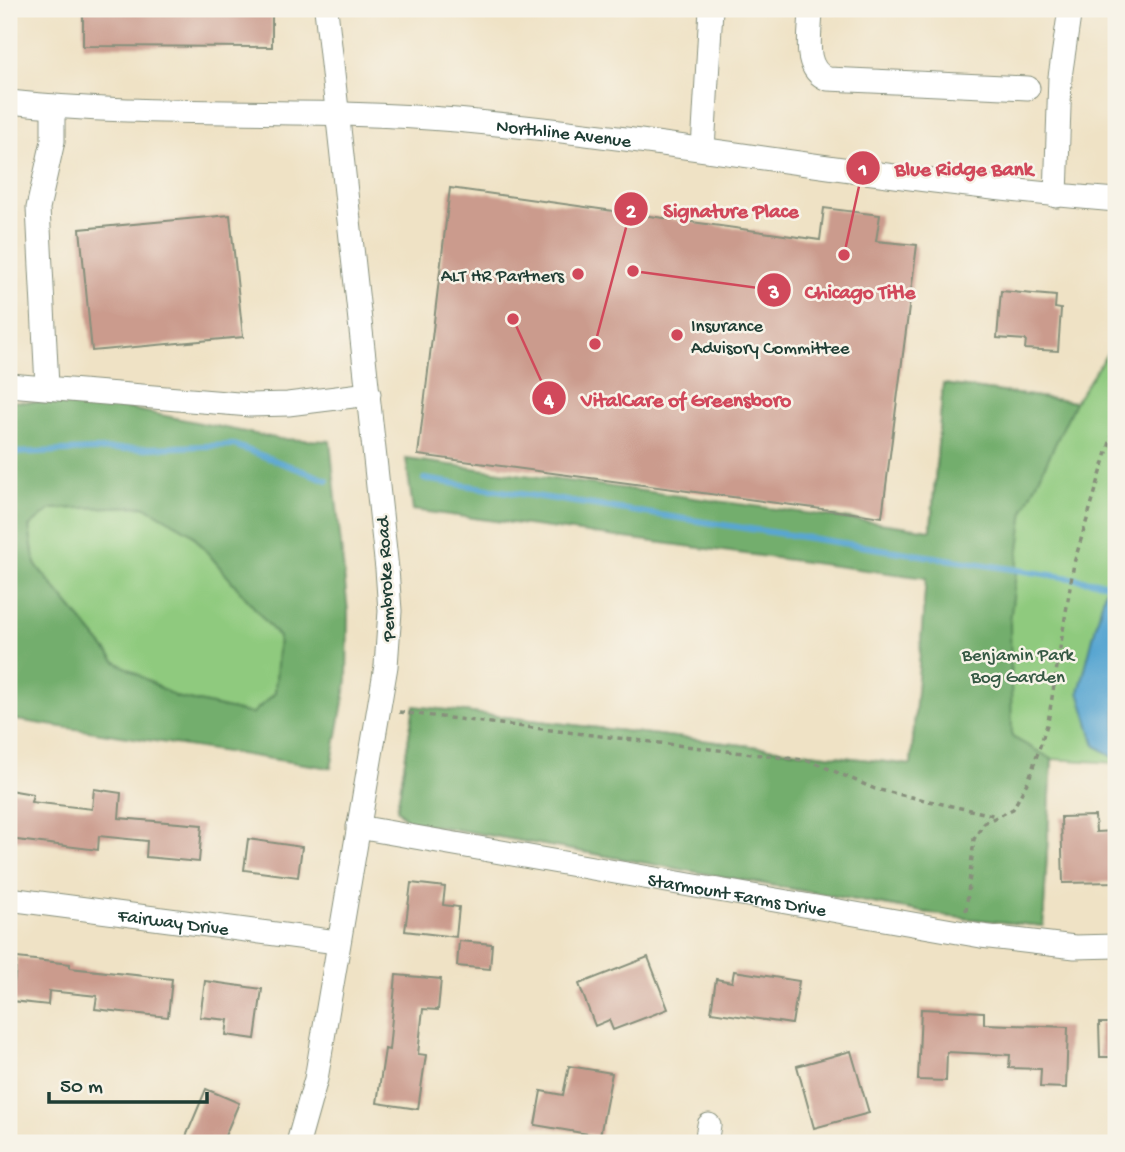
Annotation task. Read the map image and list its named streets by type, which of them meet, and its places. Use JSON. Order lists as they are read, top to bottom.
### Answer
{
  "streets": {
    "street": [
      "Northline Avenue",
      "Pembroke Road",
      "Starmount Farms Drive",
      "Fairway Drive"
    ]
  },
  "crossings": [
    ["Northline Avenue", "Pembroke Road"],
    ["Pembroke Road", "Starmount Farms Drive"],
    ["Pembroke Road", "Fairway Drive"]
  ],
  "parks": ["Benjamin Park Bog Garden"],
  "places": [
    "Blue Ridge Bank",
    "Chicago Title",
    "ALT HR Partners",
    "VitalCare of Greensboro",
    "Insurance Advisory Committee",
    "Signature Place"
  ],
  "scale_bar": "50 m"
}
